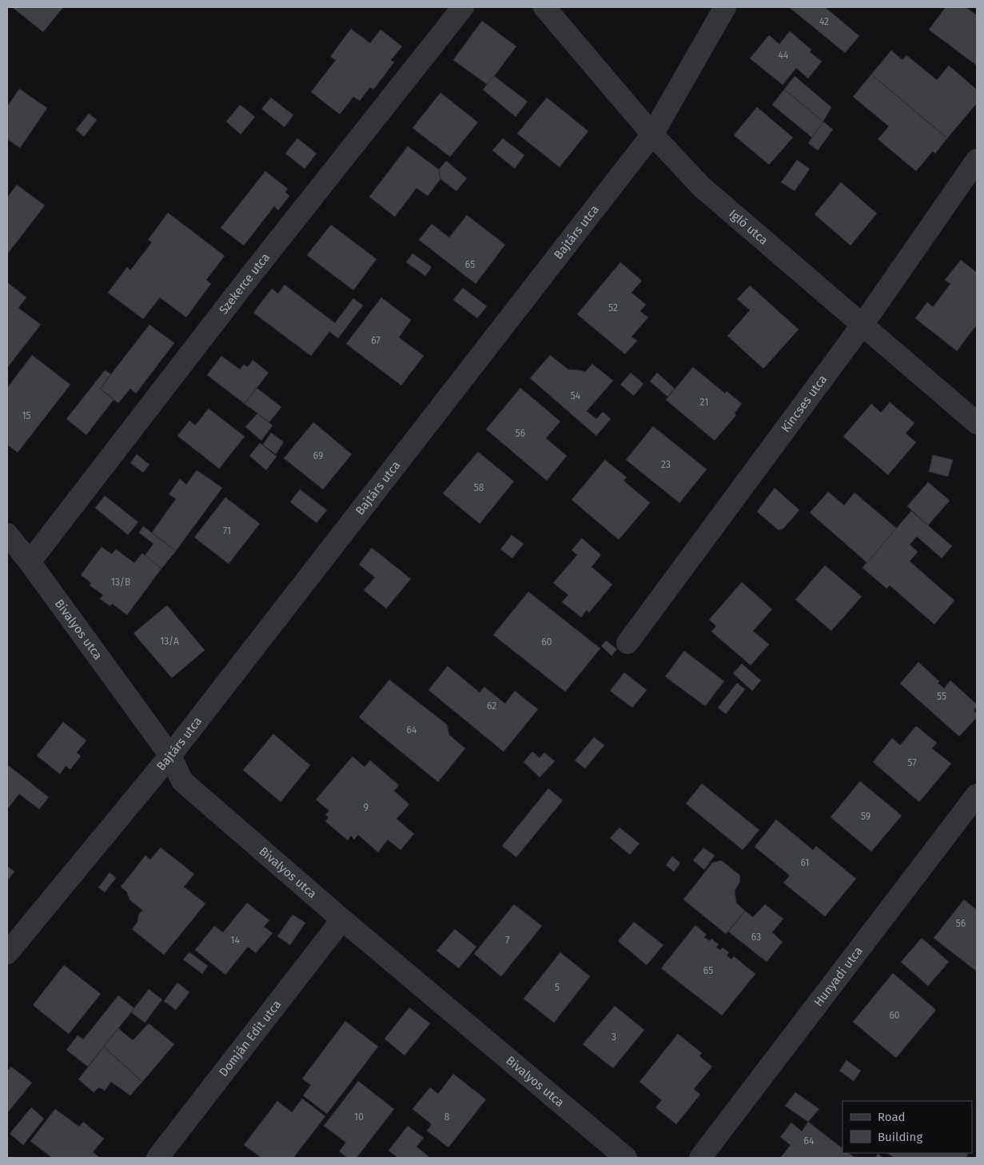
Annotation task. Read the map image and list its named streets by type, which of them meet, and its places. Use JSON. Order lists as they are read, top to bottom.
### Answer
{
  "streets": {
    "street": [
      "Igló utca",
      "Bajtárs utca",
      "Szekerce utca",
      "Kincses utca",
      "Bivalyos utca",
      "Hunyadi utca",
      "Domján Edit utca"
    ]
  },
  "crossings": [
    ["Igló utca", "Bajtárs utca"],
    ["Igló utca", "Kincses utca"],
    ["Bajtárs utca", "Bivalyos utca"],
    ["Szekerce utca", "Bivalyos utca"],
    ["Bivalyos utca", "Domján Edit utca"]
  ],
  "house_numbers": [
    "42",
    "44",
    "65",
    "52",
    "67",
    "54",
    "21",
    "15",
    "56",
    "69",
    "23",
    "58",
    "71",
    "13/B",
    "13/A",
    "60",
    "55",
    "62",
    "64",
    "57",
    "9",
    "59",
    "61",
    "56",
    "63",
    "14",
    "7",
    "65",
    "5",
    "60",
    "3",
    "10",
    "8",
    "64"
  ],
  "legend": ["Road", "Building"]
}
